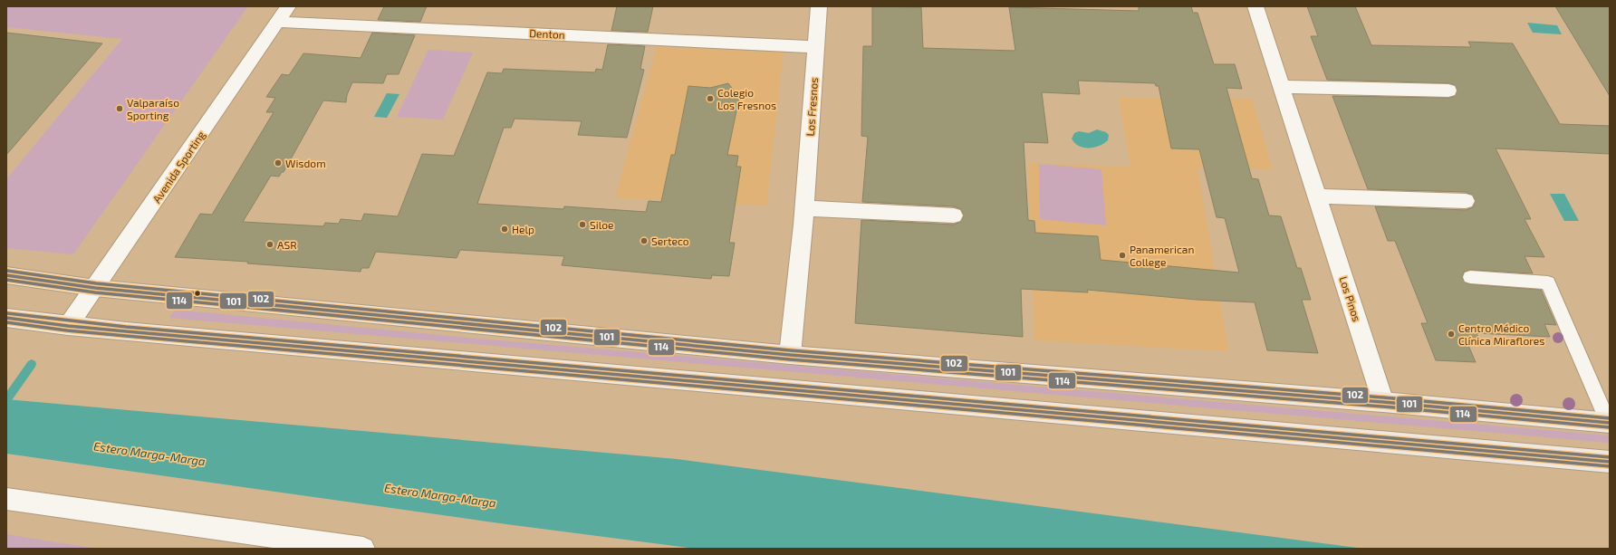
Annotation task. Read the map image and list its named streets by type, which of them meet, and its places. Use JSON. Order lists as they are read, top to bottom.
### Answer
{
  "streets": {
    "street": [
      "Denton",
      "Los Fresnos",
      "Avenida Sporting",
      "Los Pinos"
    ]
  },
  "crossings": [
    ["Denton", "Los Fresnos"],
    ["Denton", "Avenida Sporting"]
  ],
  "water": ["Estero Marga-Marga"],
  "places": [
    "Colegio Los Fresnos",
    "Valparaíso Sporting",
    "Wisdom",
    "Siloe",
    "Help",
    "Serteco",
    "ASR",
    "Panamerican College",
    "Centro Médico Clínica Miraflores"
  ],
  "lines": ["transit line 102", "transit line 101", "transit line 114"]
}
